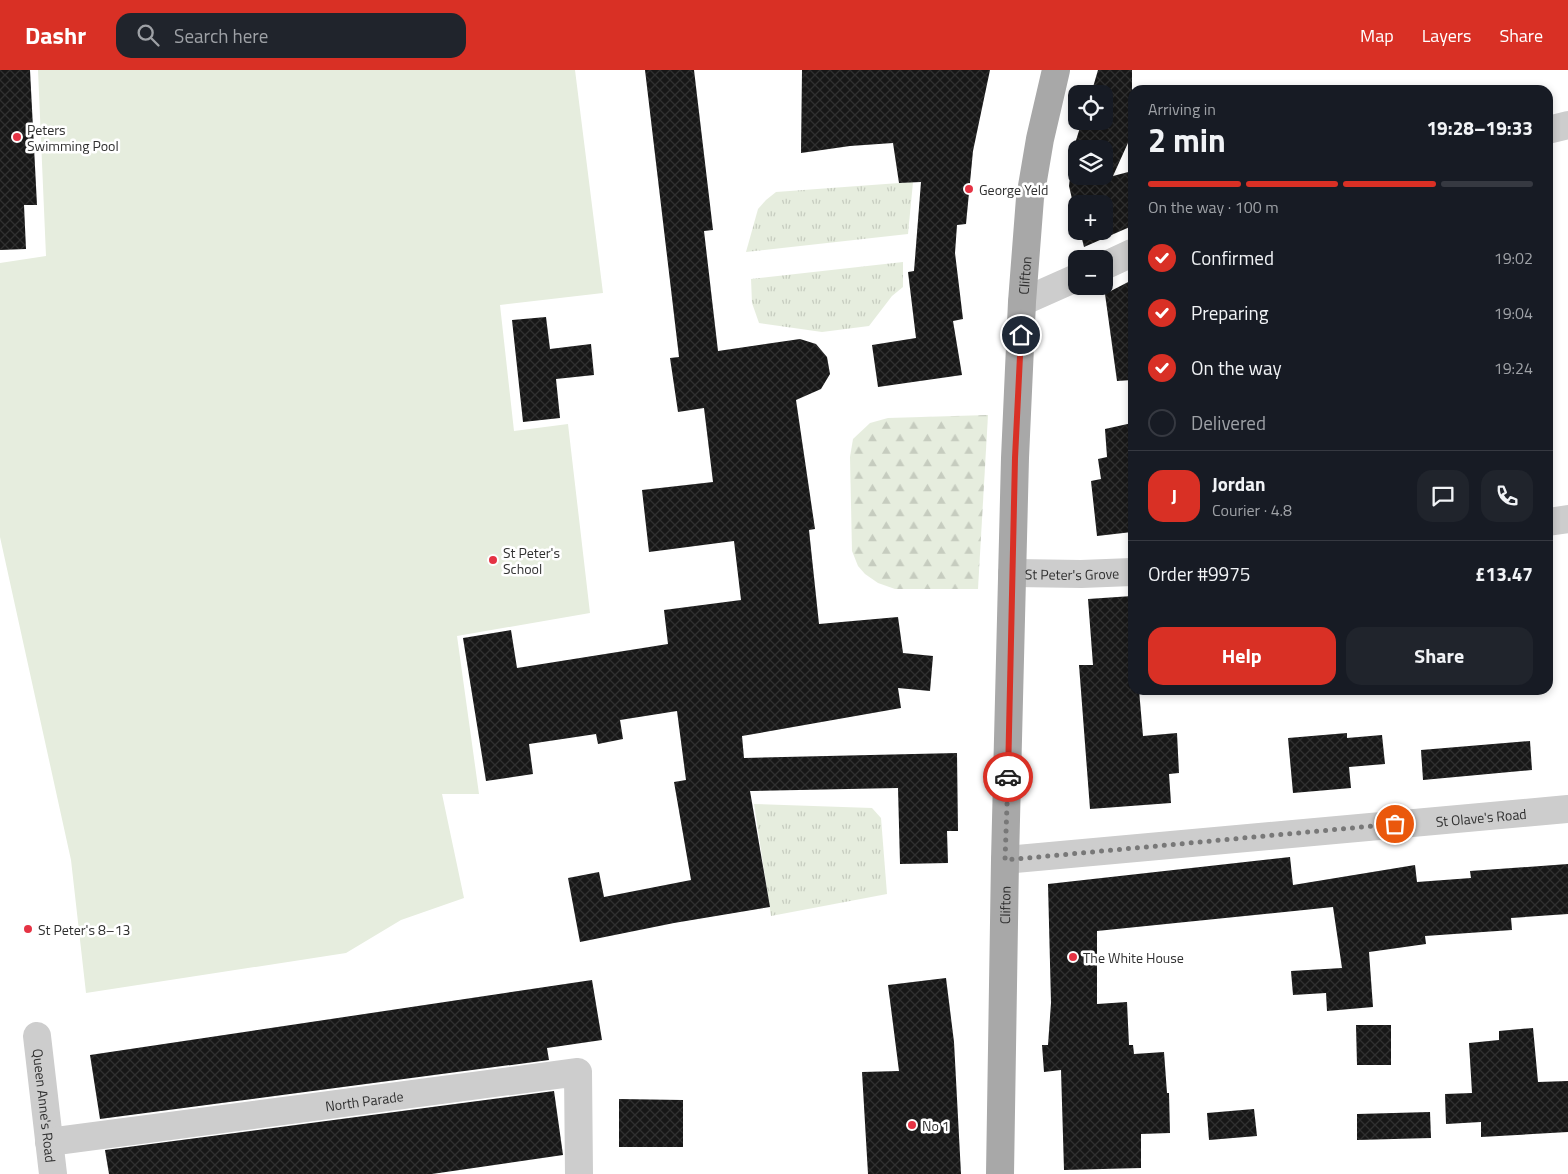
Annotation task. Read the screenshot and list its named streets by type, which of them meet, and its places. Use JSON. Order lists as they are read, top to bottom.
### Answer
{
  "streets": {
    "main road": ["Clifton"],
    "street": [
      "St Peter's Grove",
      "St Olave's Road",
      "North Parade",
      "Queen Anne's Road"
    ]
  },
  "crossings": [
    ["Clifton", "St Peter's Grove"],
    ["Clifton", "St Olave's Road"],
    ["North Parade", "Queen Anne's Road"]
  ],
  "places": [
    "Peters Swimming Pool",
    "George Yeld",
    "St Peter's School",
    "St Peter's 8–13",
    "The White House",
    "No 1"
  ],
  "page": {
    "header": "Dashr",
    "search": "Search here",
    "nav": ["Map", "Layers", "Share"],
    "map_buttons": ["+", "−"],
    "heading": ["2 min", "Arriving in", "19:28–19:33"],
    "panel": [
      "Jordan",
      "Courier · 4.8",
      "Order #9975",
      "£13.47"
    ],
    "bar": "On the way · 100 m",
    "list": [
      ["Confirmed", "19:02"],
      ["Preparing", "19:04"],
      ["On the way", "19:24"],
      "Delivered"
    ],
    "round": "J",
    "buttons": ["Help", "Share"]
  }
}
